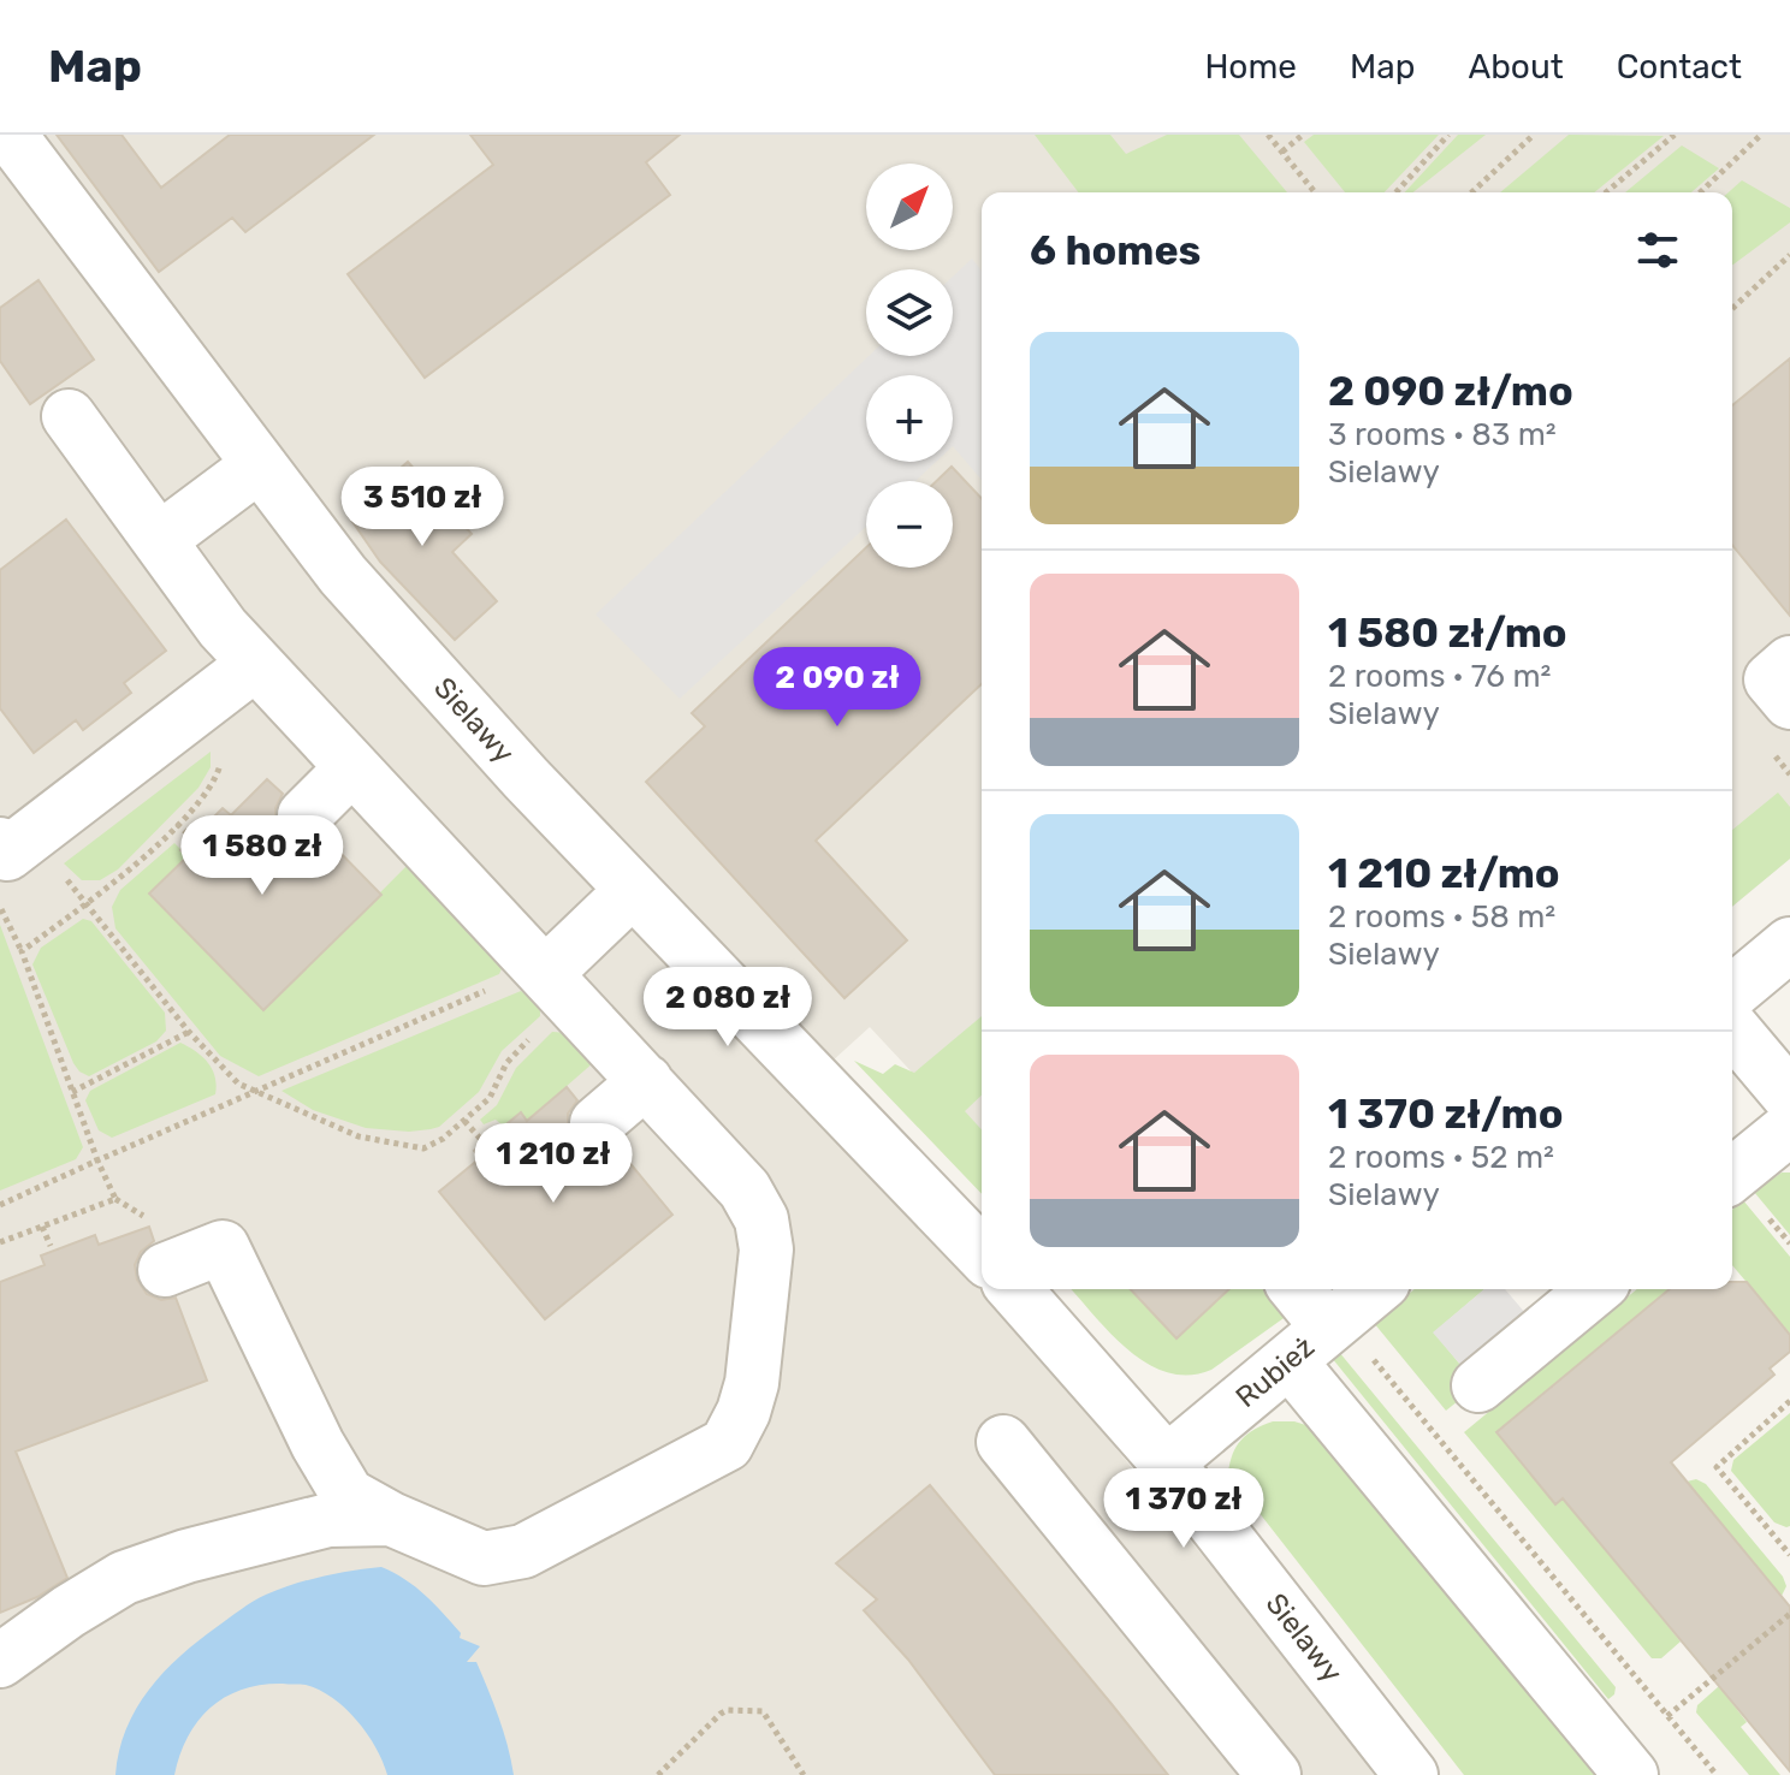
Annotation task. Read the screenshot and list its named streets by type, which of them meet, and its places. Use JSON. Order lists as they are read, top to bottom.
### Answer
{
  "streets": {
    "street": ["Sielawy", "Rubież"]
  },
  "crossings": [
    ["Sielawy", "Rubież"]
  ],
  "north": "top right",
  "page": {
    "header": "Map",
    "nav": [
      "Home",
      "Map",
      "About",
      "Contact"
    ],
    "map_buttons": ["+", "−"],
    "heading": "6 homes",
    "list": [
      {
        "name": "2 090 zł/mo",
        "note": "3 rooms · 83 m² · Sielawy"
      },
      {
        "name": "1 580 zł/mo",
        "note": "2 rooms · 76 m² · Sielawy"
      },
      {
        "name": "1 210 zł/mo",
        "note": "2 rooms · 58 m² · Sielawy"
      },
      {
        "name": "1 370 zł/mo",
        "note": "2 rooms · 52 m² · Sielawy"
      }
    ],
    "price": [
      "3 510 zł",
      "2 090 zł",
      "1 580 zł",
      "2 080 zł",
      "1 210 zł",
      "1 370 zł"
    ]
  }
}
